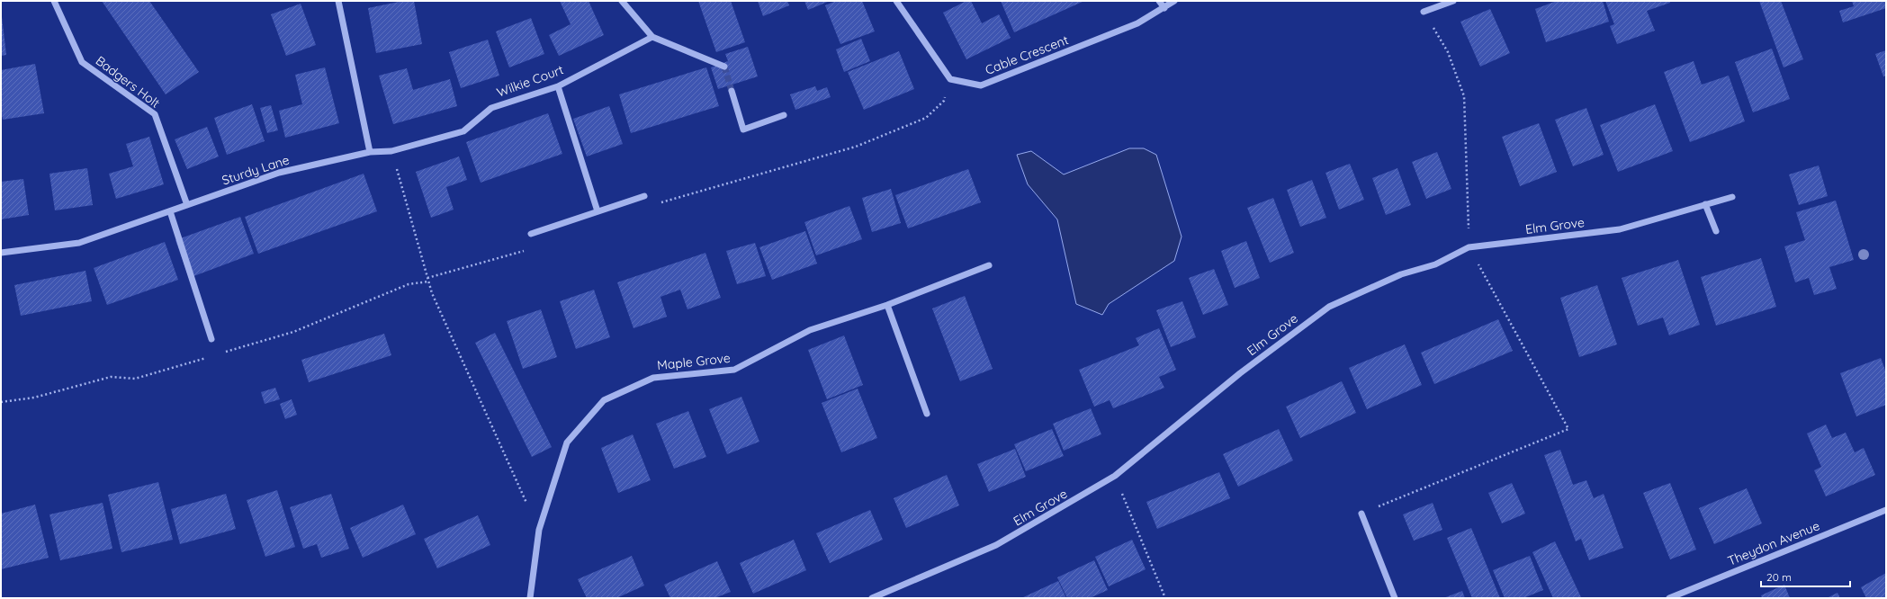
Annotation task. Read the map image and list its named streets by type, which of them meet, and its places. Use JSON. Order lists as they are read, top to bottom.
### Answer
{
  "streets": {
    "street": [
      "Cable Crescent",
      "Wilkie Court",
      "Badgers Holt",
      "Sturdy Lane",
      "Elm Grove",
      "Maple Grove",
      "Theydon Avenue"
    ]
  },
  "crossings": [
    ["Wilkie Court", "Sturdy Lane"],
    ["Badgers Holt", "Sturdy Lane"]
  ],
  "scale_bar": "20 m"
}
